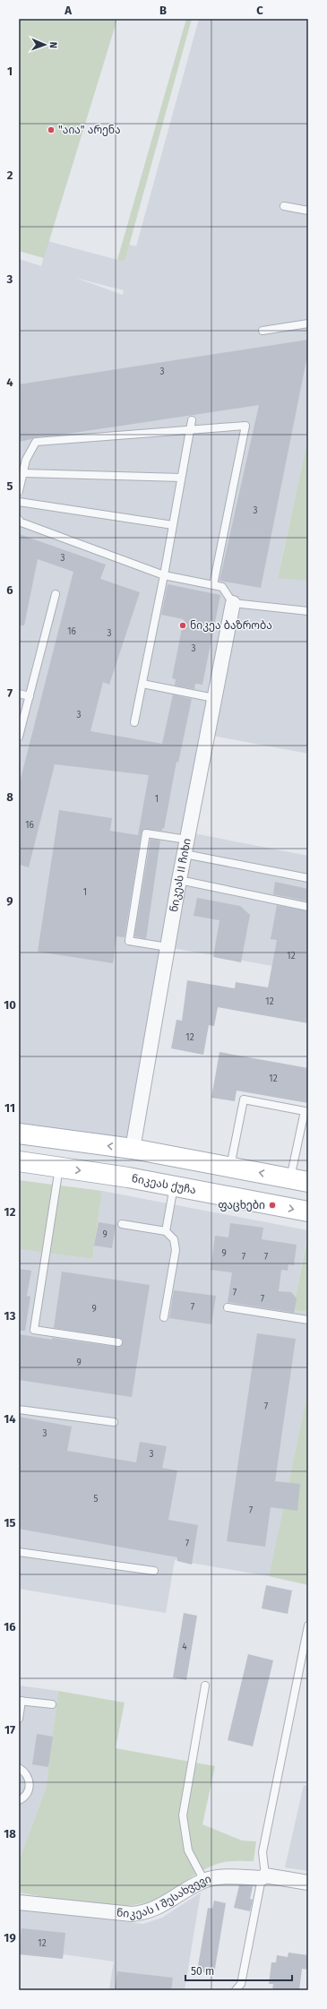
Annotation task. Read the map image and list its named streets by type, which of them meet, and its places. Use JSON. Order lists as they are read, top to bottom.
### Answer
{
  "streets": {
    "main road": ["ნიკეას ქუჩა"],
    "street": ["ნიკეას II ჩიხი", "ნიკეას I შესახვევი"]
  },
  "places": ["\"აია\" არენა", "ნიკეა ბაზრობა", "ფაცხები"],
  "house_numbers": [
    "3",
    "3",
    "3",
    "16",
    "3",
    "3",
    "3",
    "1",
    "16",
    "1",
    "12",
    "12",
    "12",
    "12",
    "9",
    "9",
    "7",
    "7",
    "7",
    "7",
    "7",
    "9",
    "9",
    "7",
    "3",
    "3",
    "5",
    "7",
    "7",
    "4",
    "12"
  ],
  "scale_bar": "50 m",
  "north": "right",
  "grid": {
    "columns": ["A", "B", "C"],
    "rows": [
      "1",
      "2",
      "3",
      "4",
      "5",
      "6",
      "7",
      "8",
      "9",
      "10",
      "11",
      "12",
      "13",
      "14",
      "15",
      "16",
      "17",
      "18",
      "19"
    ]
  }
}
